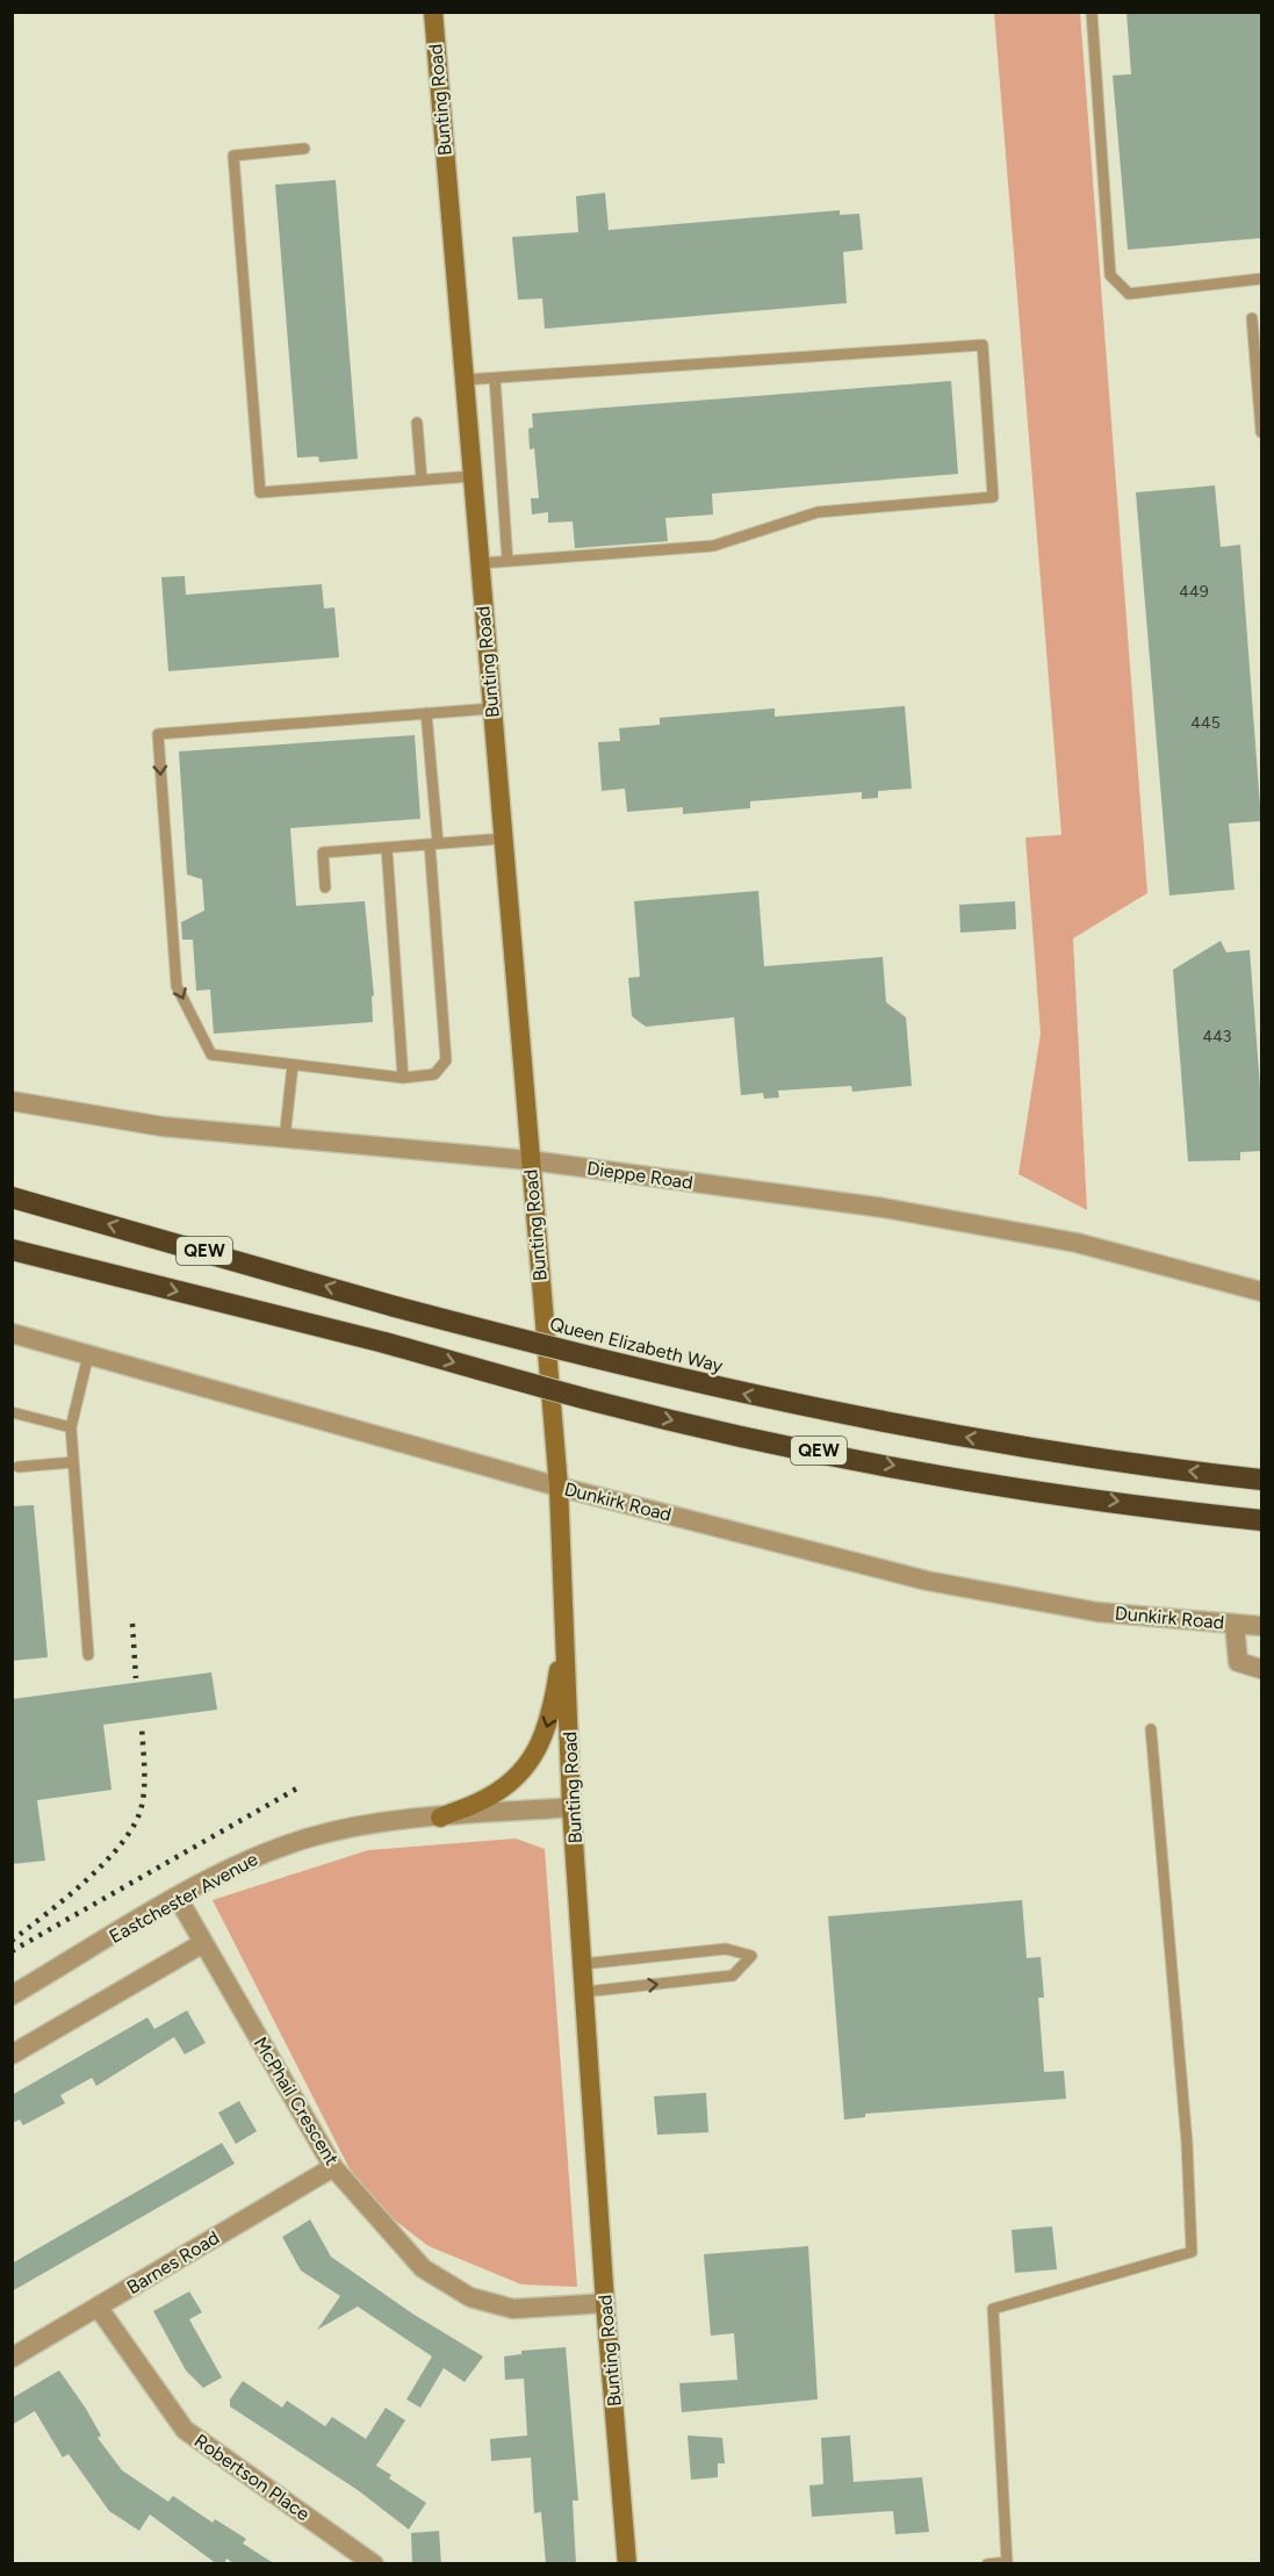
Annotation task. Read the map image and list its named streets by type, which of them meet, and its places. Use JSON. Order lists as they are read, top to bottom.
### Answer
{
  "streets": {
    "highway": ["QEW", "Queen Elizabeth Way"],
    "main road": ["Bunting Road"],
    "street": [
      "Dieppe Road",
      "Dunkirk Road",
      "Eastchester Avenue",
      "McPhail Crescent",
      "Barnes Road",
      "Robertson Place"
    ]
  },
  "crossings": [
    ["Bunting Road", "Dieppe Road"],
    ["Bunting Road", "Dunkirk Road"],
    ["Bunting Road", "Eastchester Avenue"],
    ["Bunting Road", "McPhail Crescent"],
    ["Eastchester Avenue", "McPhail Crescent"],
    ["McPhail Crescent", "Barnes Road"],
    ["Barnes Road", "Robertson Place"]
  ],
  "house_numbers": ["449", "445", "443"]
}
